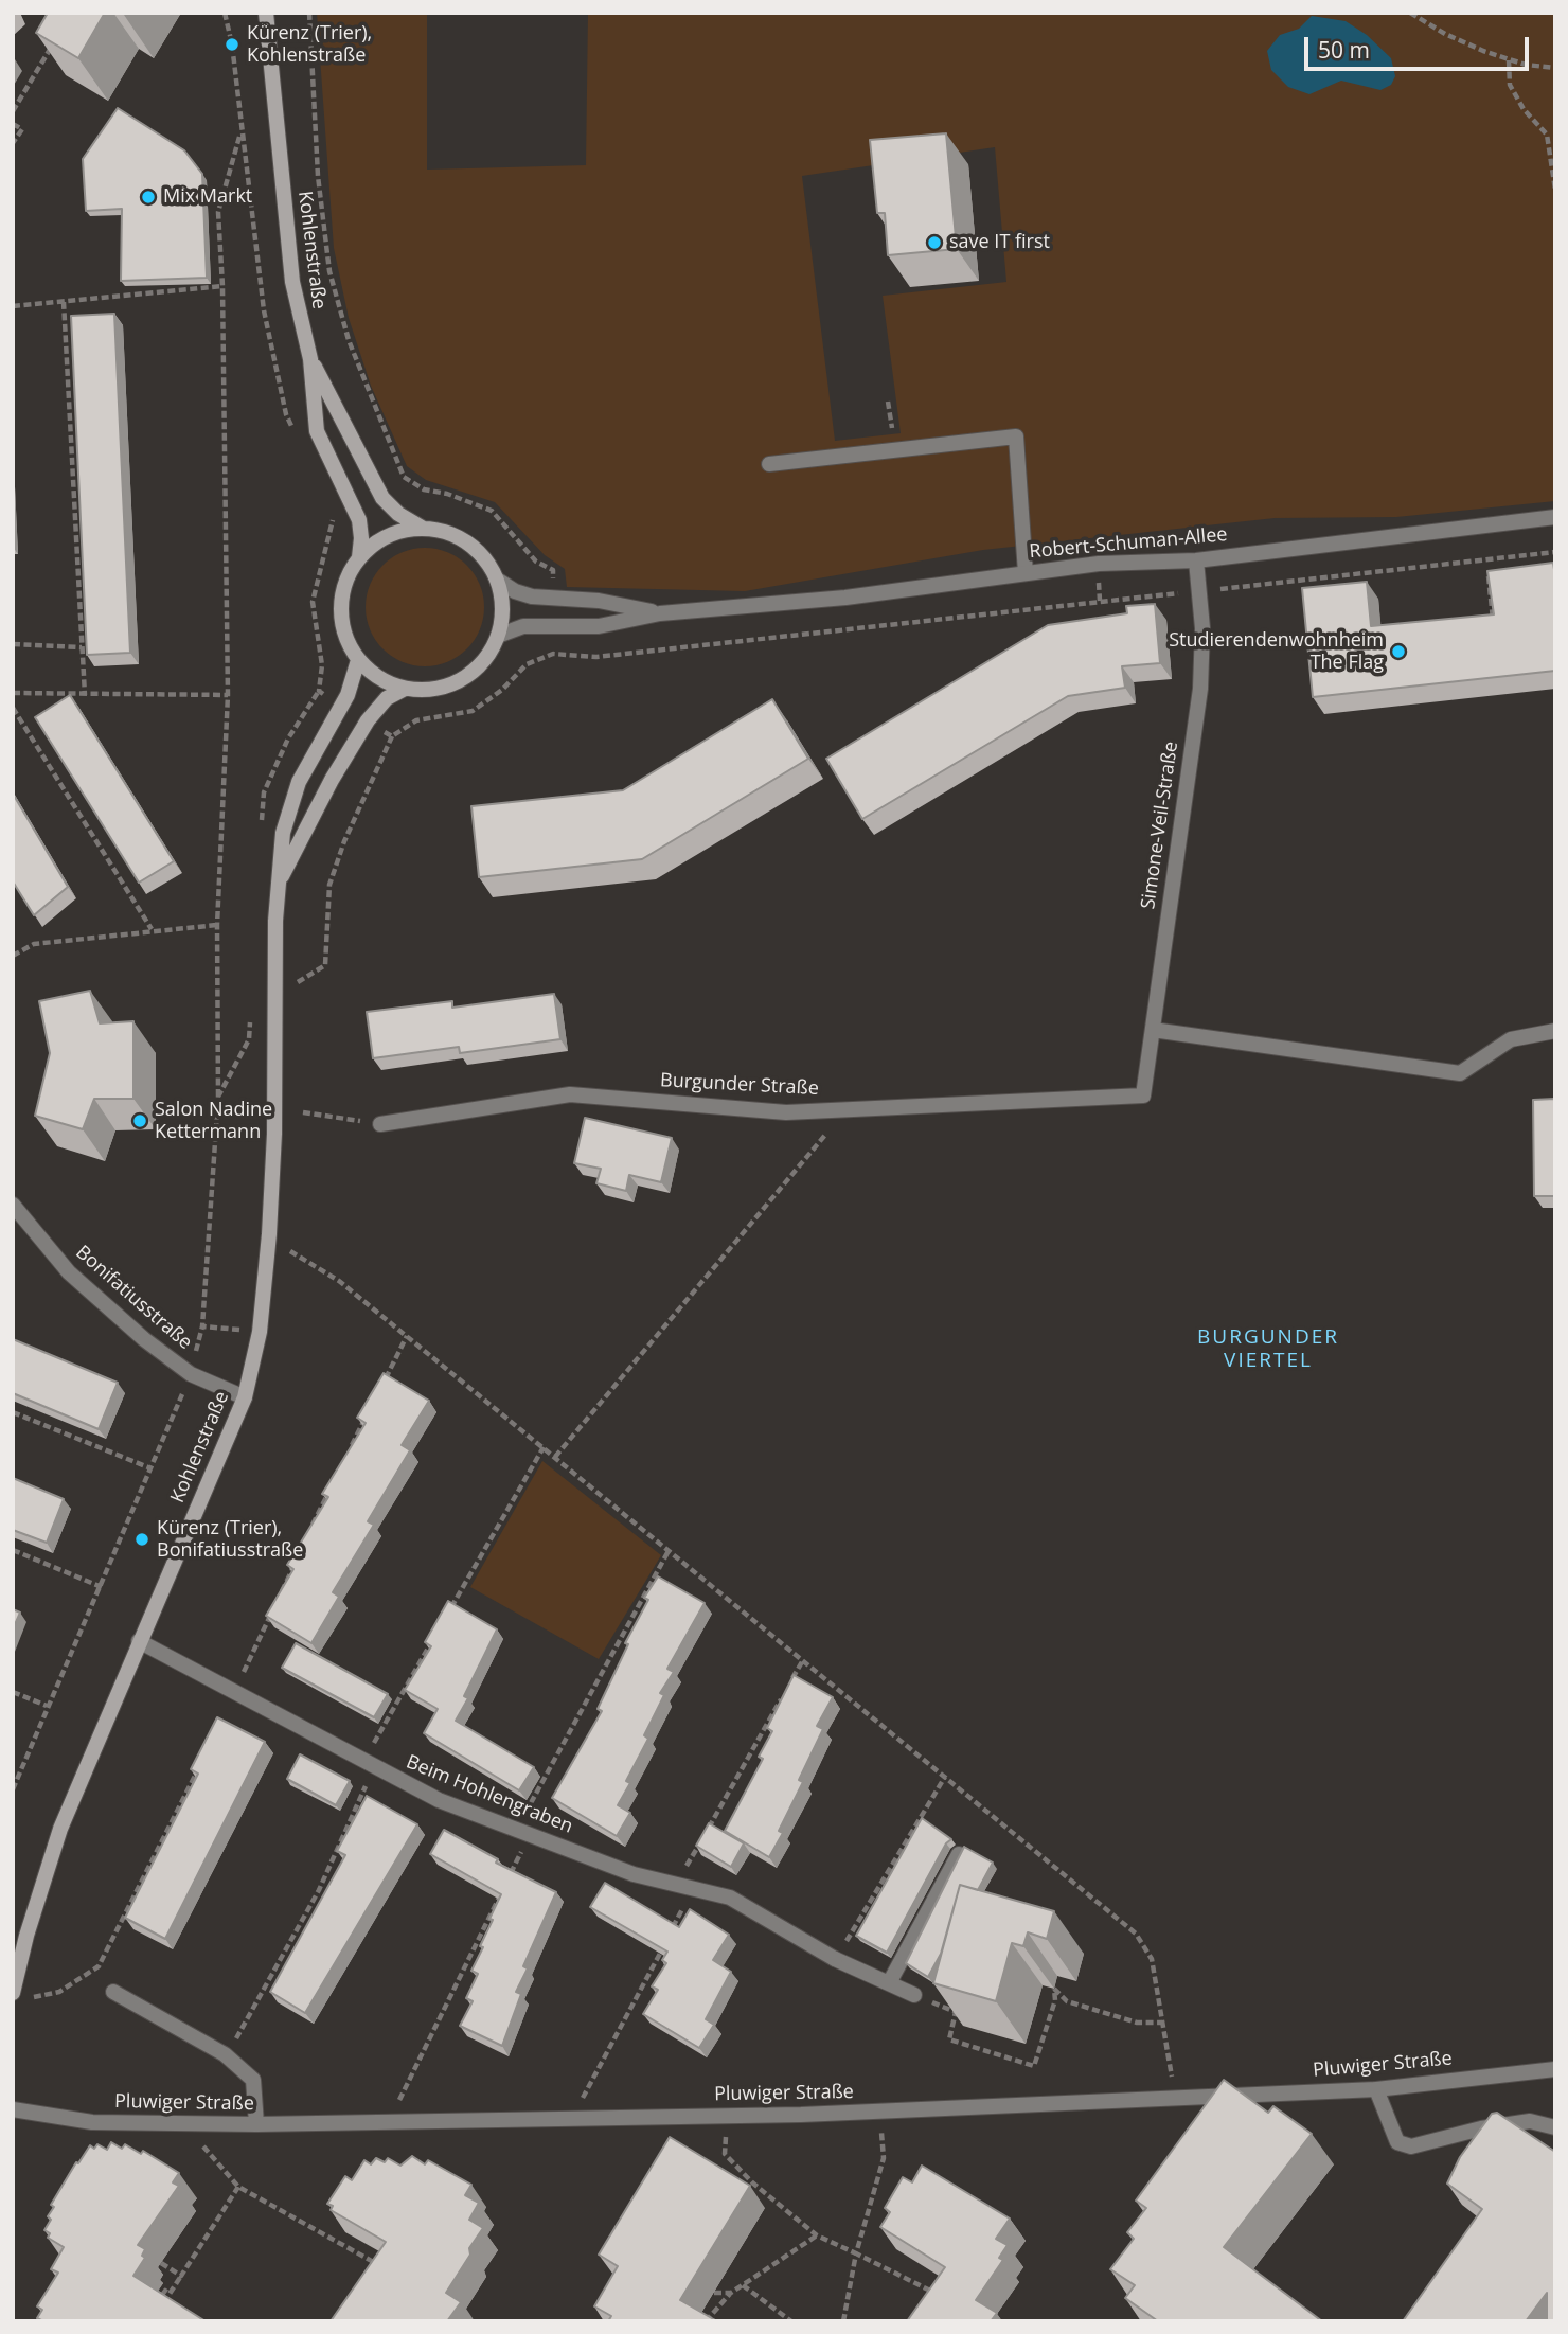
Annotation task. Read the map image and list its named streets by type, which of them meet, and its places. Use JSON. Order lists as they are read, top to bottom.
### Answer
{
  "streets": {
    "main road": ["Kohlenstraße"],
    "street": [
      "Robert-Schuman-Allee",
      "Simone-Veil-Straße",
      "Burgunder Straße",
      "Bonifatiusstraße",
      "Beim Hohlengraben",
      "Pluwiger Straße"
    ]
  },
  "crossings": [
    ["Kohlenstraße", "Robert-Schuman-Allee"],
    ["Kohlenstraße", "Bonifatiusstraße"],
    ["Kohlenstraße", "Beim Hohlengraben"],
    ["Robert-Schuman-Allee", "Simone-Veil-Straße"],
    ["Simone-Veil-Straße", "Burgunder Straße"]
  ],
  "districts": ["BURGUNDER VIERTEL"],
  "places": [
    "Kürenz (Trier), Kohlenstraße",
    "Mix Markt",
    "save IT first",
    "Studierendenwohnheim The Flag",
    "Salon Nadine Kettermann",
    "Kürenz (Trier), Bonifatiusstraße"
  ],
  "scale_bar": "50 m"
}
